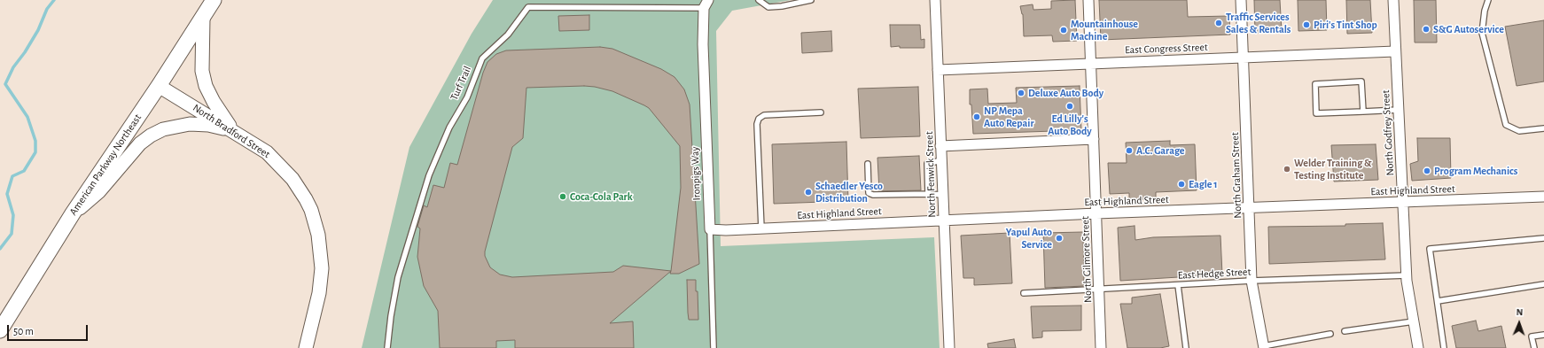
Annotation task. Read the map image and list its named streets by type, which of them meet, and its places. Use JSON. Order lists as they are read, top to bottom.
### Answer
{
  "streets": {
    "main road": ["American Parkway Northeast"],
    "street": [
      "East Congress Street",
      "North Bradford Street",
      "North Godfrey Street",
      "Ironpigs Way",
      "North Fenwick Street",
      "North Graham Street",
      "East Highland Street",
      "North Gilmore Street"
    ],
    "lane": ["Turf Trail", "East Hedge Street"]
  },
  "crossings": [
    ["East Congress Street", "North Godfrey Street"],
    ["East Congress Street", "North Fenwick Street"],
    ["East Congress Street", "North Graham Street"],
    ["East Congress Street", "North Gilmore Street"],
    ["Turf Trail", "Ironpigs Way"],
    ["North Bradford Street", "American Parkway Northeast"],
    ["North Godfrey Street", "East Highland Street"],
    ["North Godfrey Street", "East Hedge Street"],
    ["Ironpigs Way", "East Highland Street"],
    ["North Fenwick Street", "East Highland Street"],
    ["North Graham Street", "East Highland Street"],
    ["North Graham Street", "East Hedge Street"],
    ["East Highland Street", "North Gilmore Street"],
    ["North Gilmore Street", "East Hedge Street"]
  ],
  "places": [
    "Traffic Services Sales & Rentals",
    "Piri's Tint Shop",
    "S&G Autoservice",
    "Mountainhouse Machine",
    "Deluxe Auto Body",
    "Ed Lilly's Auto Body",
    "NP Mepa Auto Repair",
    "A.C. Garage",
    "Welder Training & Testing Institute",
    "Program Mechanics",
    "Eagle 1",
    "Schaedler Yesco Distribution",
    "Coca-Cola Park",
    "Yapul Auto Service"
  ],
  "scale_bar": "50 m",
  "north": "top"
}
